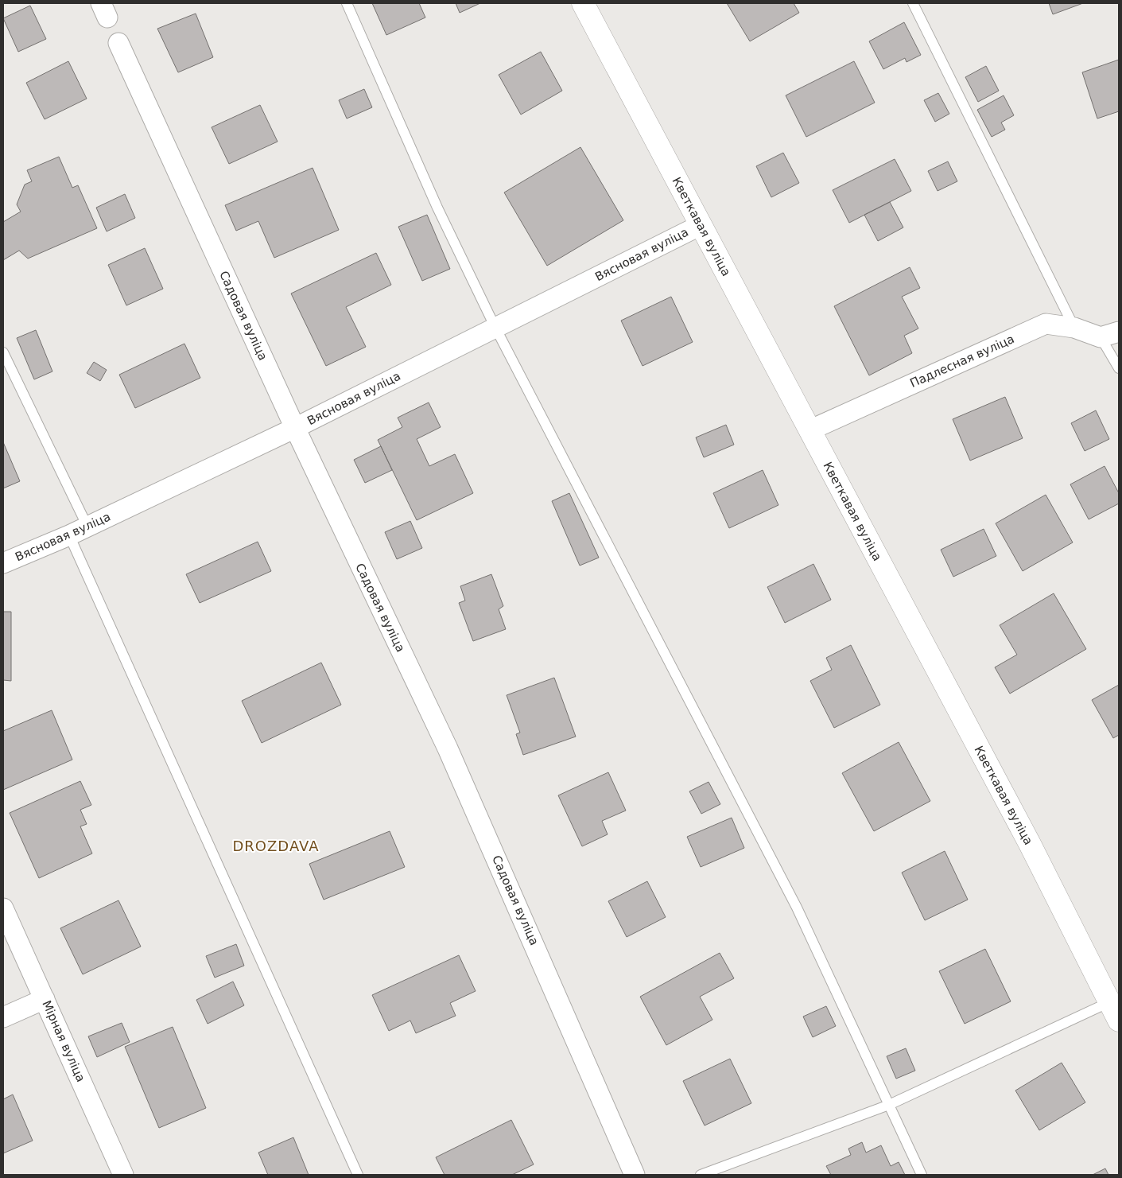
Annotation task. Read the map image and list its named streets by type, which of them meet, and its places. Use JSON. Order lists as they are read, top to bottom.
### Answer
{
  "streets": {
    "street": [
      "Кветкавая вуліца",
      "Вясновая вуліца",
      "Садовая вуліца",
      "Падлесная вуліца",
      "Мірная вуліца"
    ]
  },
  "crossings": [
    ["Кветкавая вуліца", "Вясновая вуліца"],
    ["Кветкавая вуліца", "Падлесная вуліца"],
    ["Вясновая вуліца", "Садовая вуліца"]
  ],
  "districts": ["DROZDAVA"]
}
